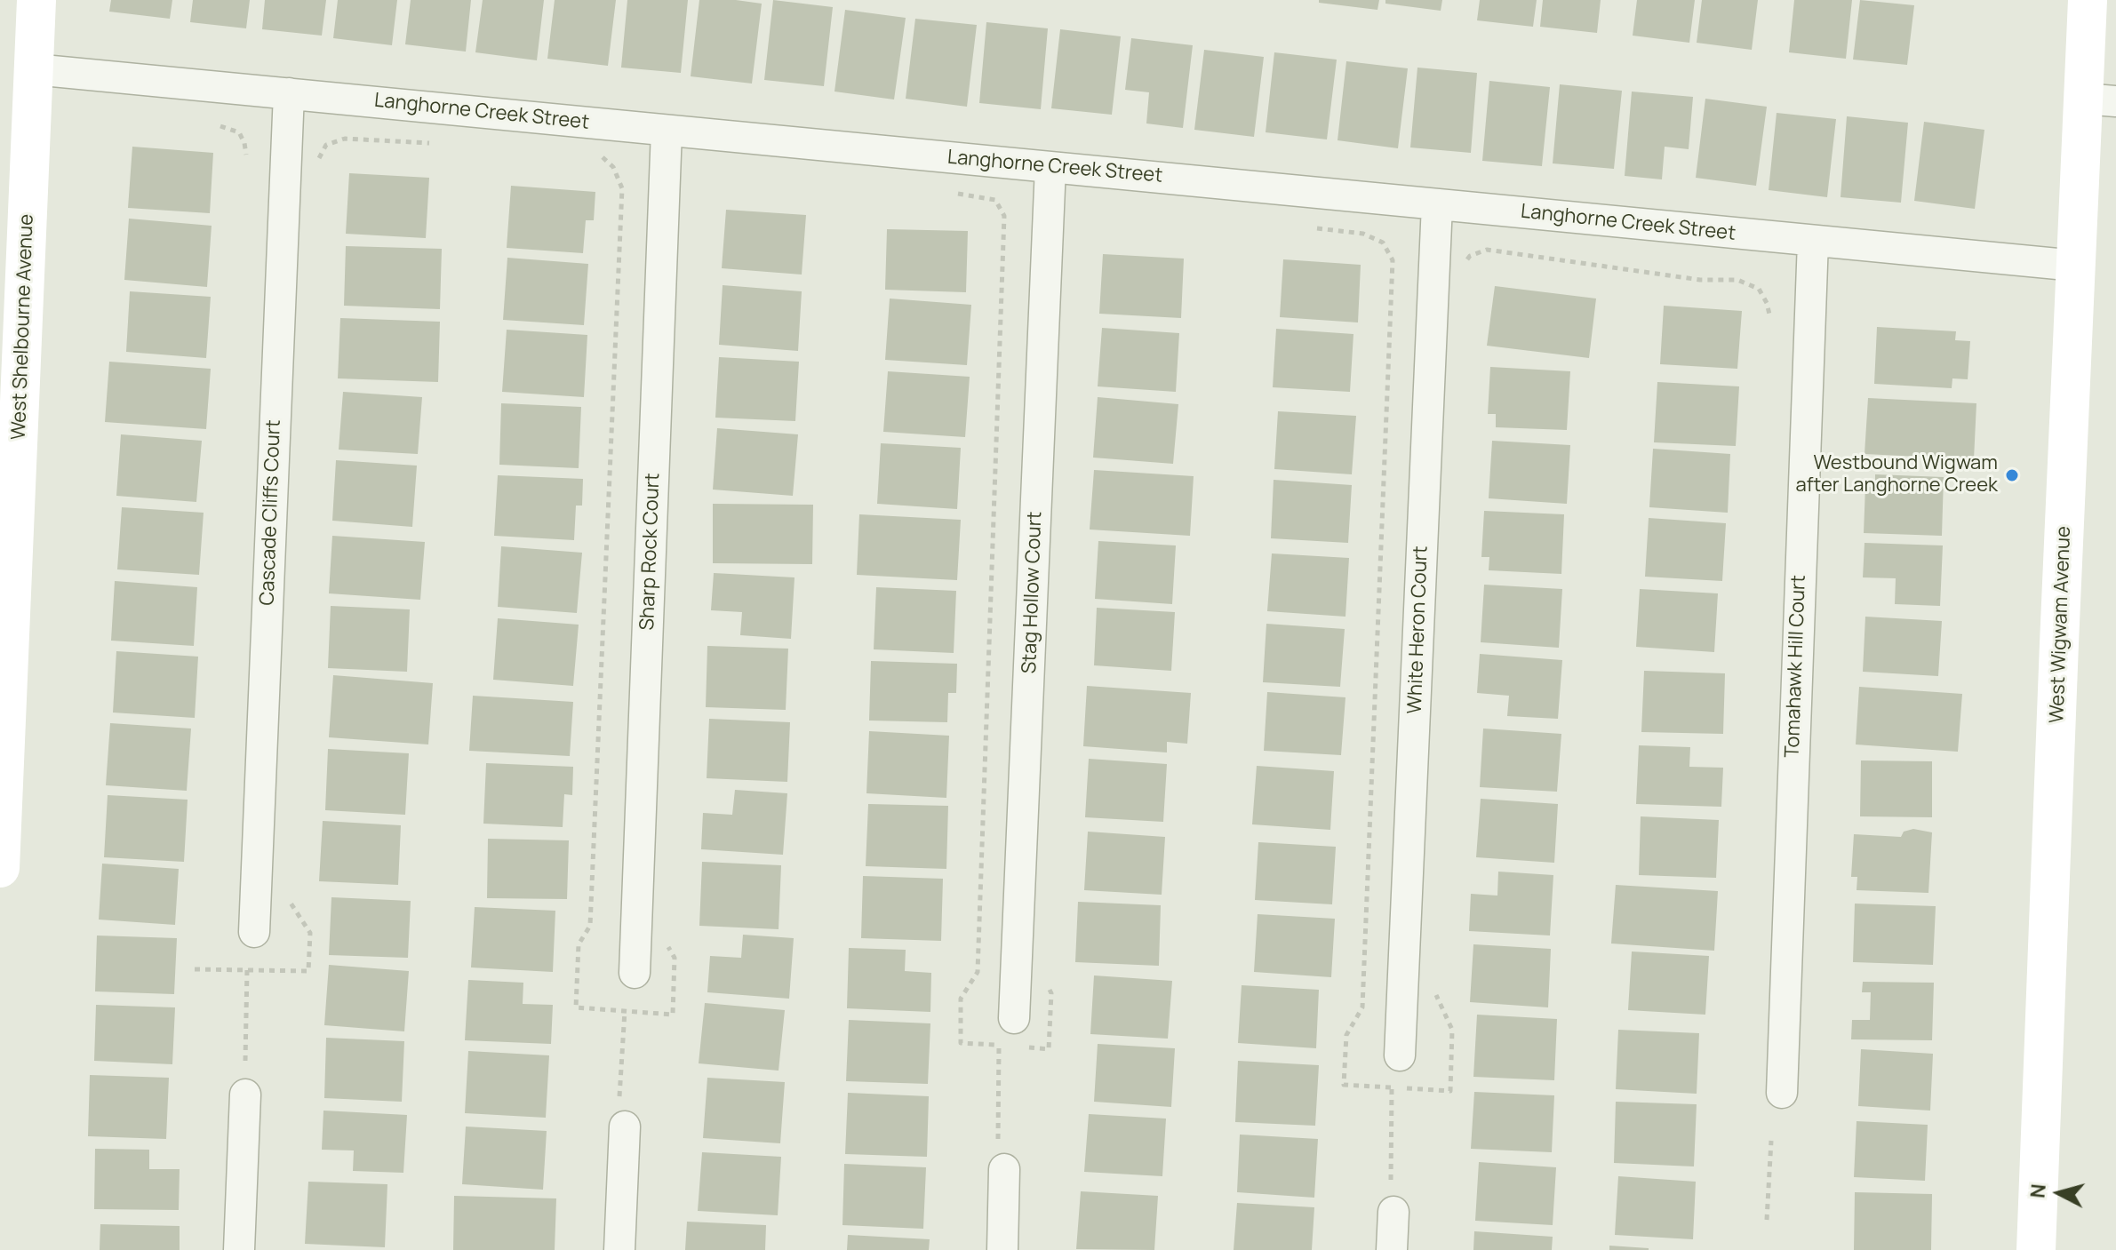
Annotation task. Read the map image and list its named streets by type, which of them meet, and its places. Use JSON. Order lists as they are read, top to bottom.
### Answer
{
  "streets": {
    "street": [
      "Langhorne Creek Street",
      "West Shelbourne Avenue",
      "Cascade Cliffs Court",
      "Sharp Rock Court",
      "Stag Hollow Court",
      "West Wigwam Avenue",
      "White Heron Court",
      "Tomahawk Hill Court"
    ]
  },
  "crossings": [
    ["Langhorne Creek Street", "West Shelbourne Avenue"],
    ["Langhorne Creek Street", "Cascade Cliffs Court"],
    ["Langhorne Creek Street", "Sharp Rock Court"],
    ["Langhorne Creek Street", "Stag Hollow Court"],
    ["Langhorne Creek Street", "West Wigwam Avenue"],
    ["Langhorne Creek Street", "White Heron Court"],
    ["Langhorne Creek Street", "Tomahawk Hill Court"]
  ],
  "places": ["Westbound Wigwam after Langhorne Creek"],
  "north": "left"
}
